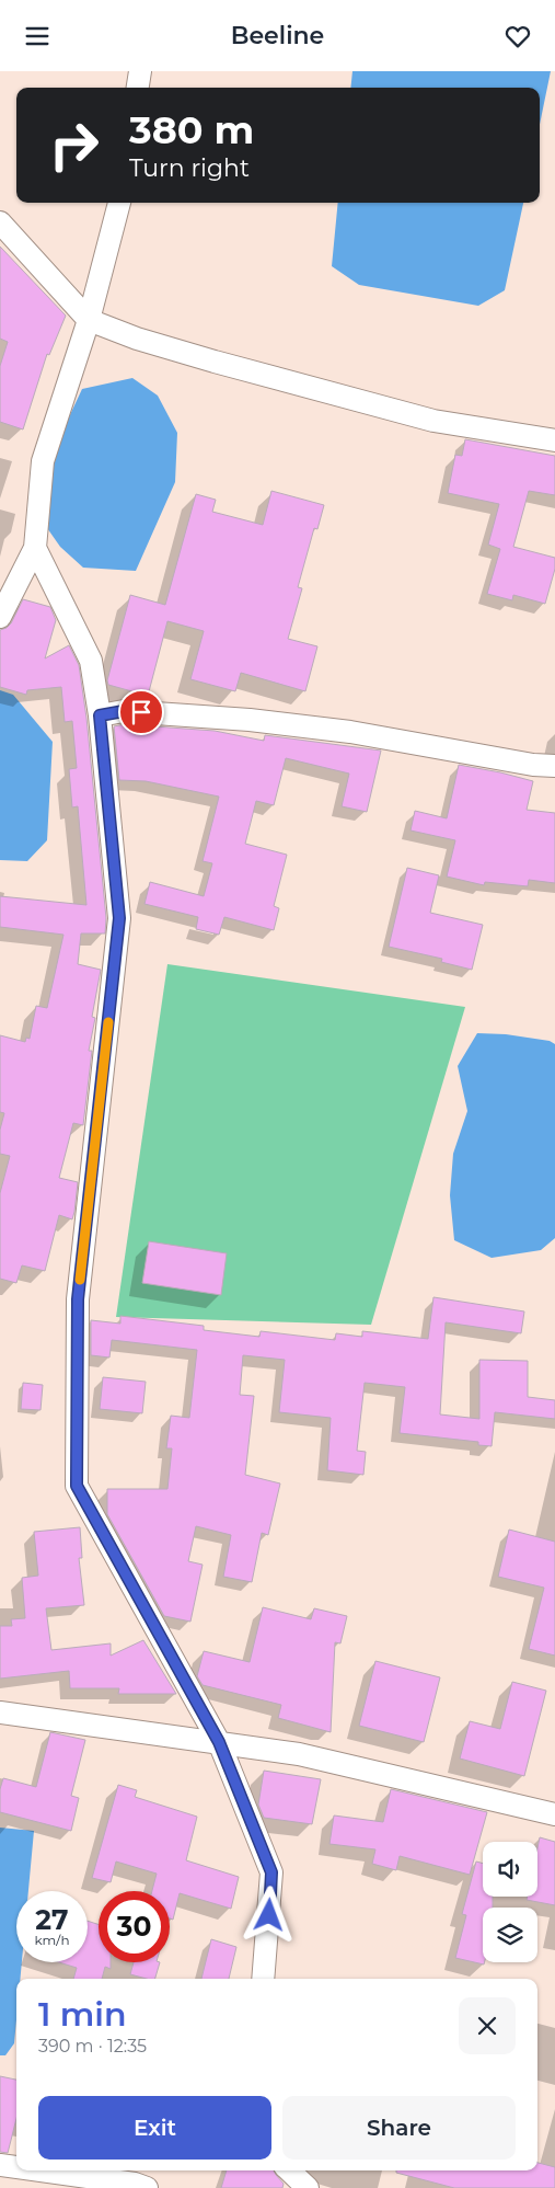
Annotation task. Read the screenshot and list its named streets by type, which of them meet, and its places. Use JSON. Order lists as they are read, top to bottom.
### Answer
{
  "page": {
    "header": "Beeline",
    "turn": ["380 m", "Turn right"],
    "speed": "27 km/h",
    "limit": "30",
    "heading": ["1 min", "390 m · 12:35"],
    "buttons": ["Exit", "Share"]
  }
}
